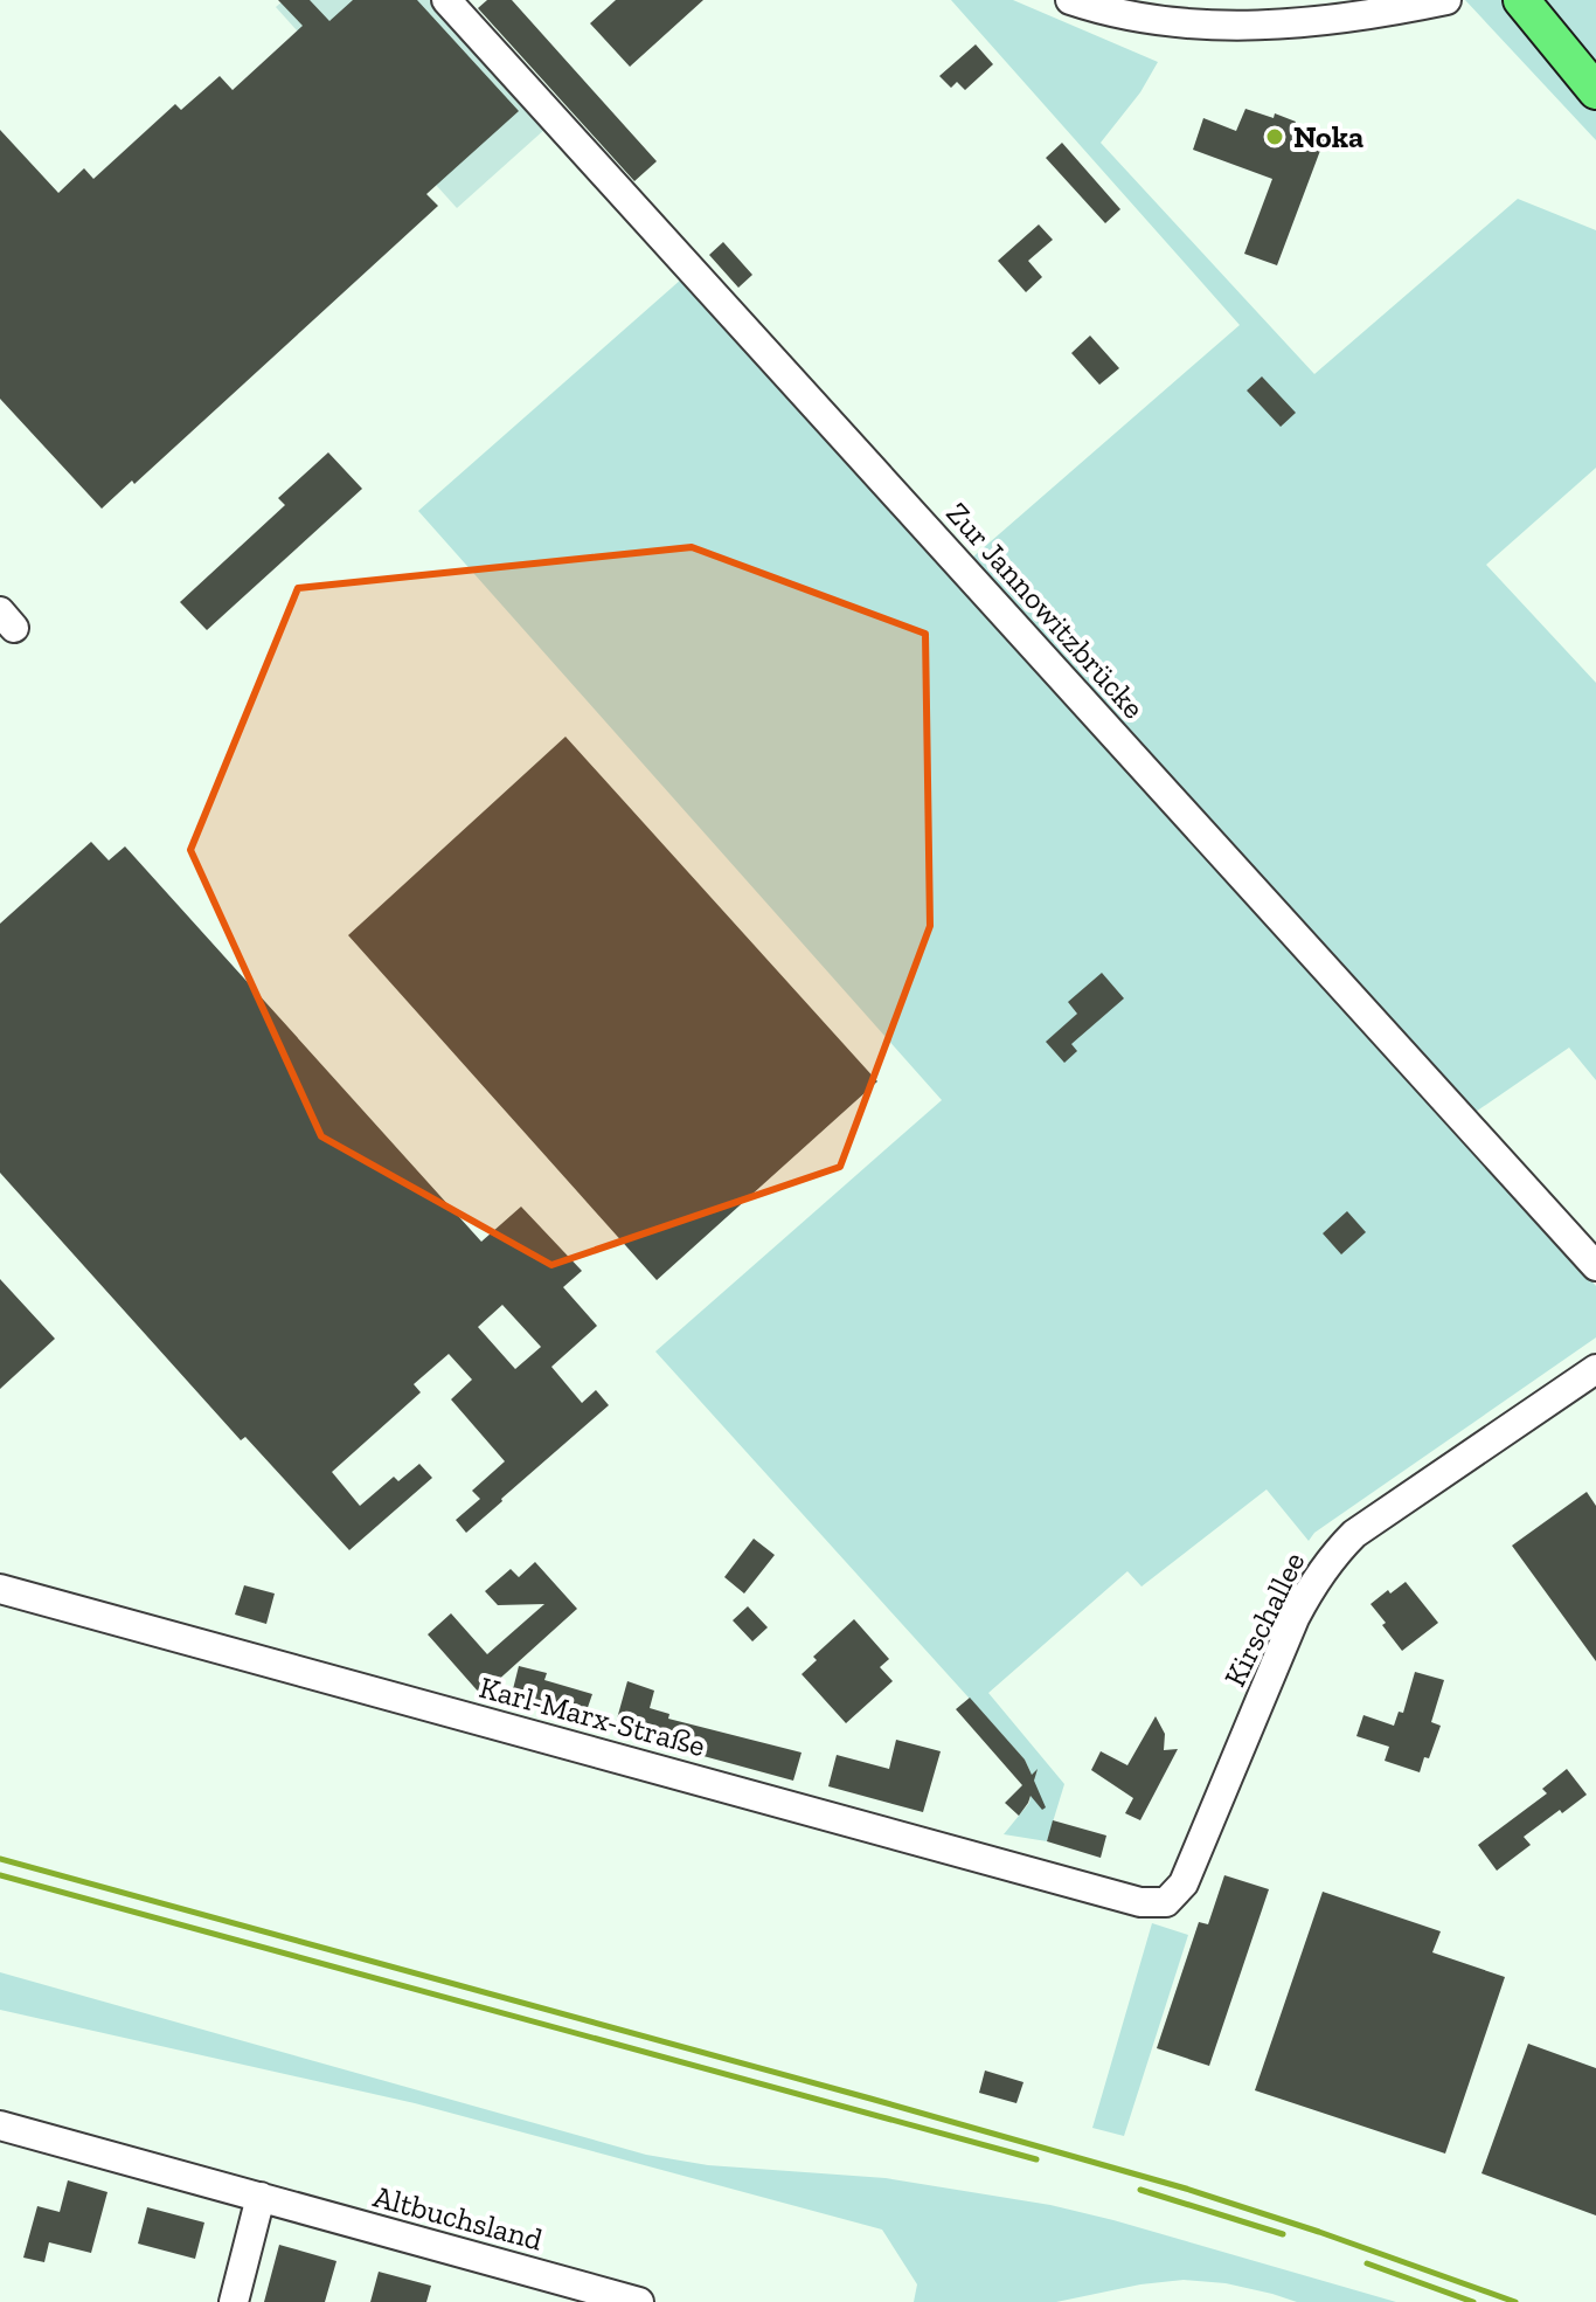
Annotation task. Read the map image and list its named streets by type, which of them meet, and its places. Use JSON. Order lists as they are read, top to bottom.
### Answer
{
  "streets": {
    "street": [
      "Zur Jannowitzbrücke",
      "Kirschallee",
      "Karl-Marx-Straße",
      "Altbuchsland"
    ]
  },
  "crossings": [
    ["Kirschallee", "Karl-Marx-Straße"]
  ],
  "places": ["Noka"]
}
